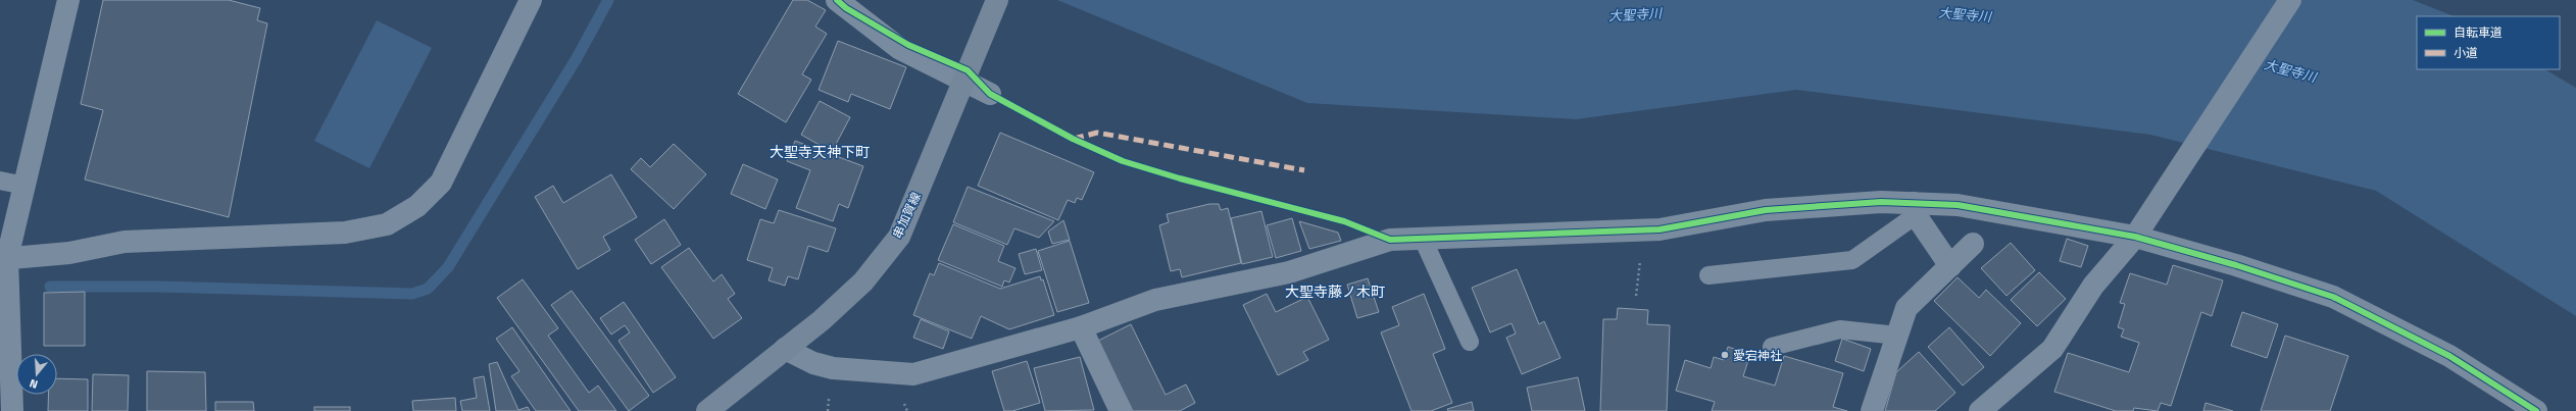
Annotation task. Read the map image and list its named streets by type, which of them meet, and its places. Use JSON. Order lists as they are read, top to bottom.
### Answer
{
  "streets": {
    "main road": ["串加賀線"]
  },
  "districts": ["大聖寺天神下町", "大聖寺藤ノ木町"],
  "water": ["大聖寺川"],
  "places": ["愛宕神社"],
  "legend": ["自転車道", "小道"],
  "north": "bottom"
}
